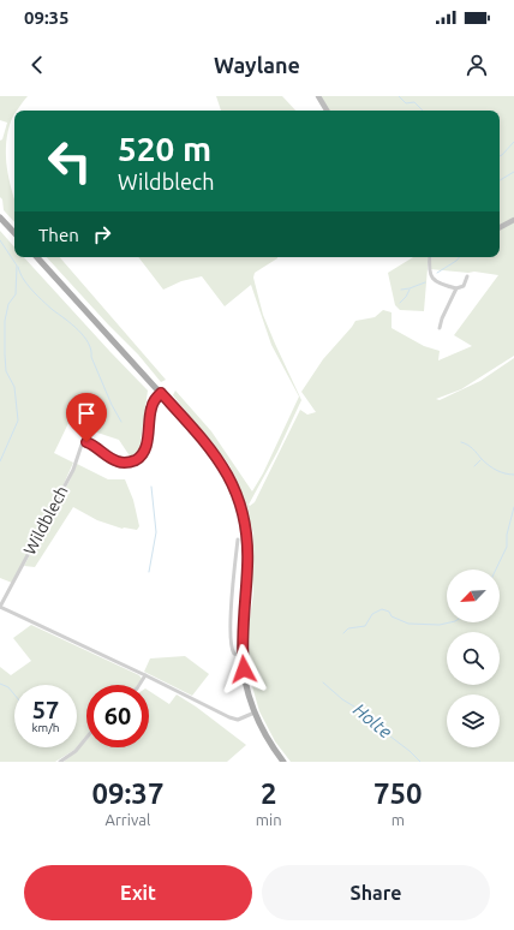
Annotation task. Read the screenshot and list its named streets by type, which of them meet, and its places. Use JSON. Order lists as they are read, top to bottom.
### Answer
{
  "streets": {
    "street": ["Wildblech"]
  },
  "water": ["Holte"],
  "north": "bottom left",
  "page": {
    "status": "09:35",
    "header": "Waylane",
    "turn": ["520 m", "Wildblech"],
    "then": "Then",
    "speed": "57 km/h",
    "limit": "60",
    "eta": [
      "09:37",
      "Arrival",
      "2",
      "min",
      "750",
      "m"
    ],
    "buttons": ["Exit", "Share"]
  }
}
